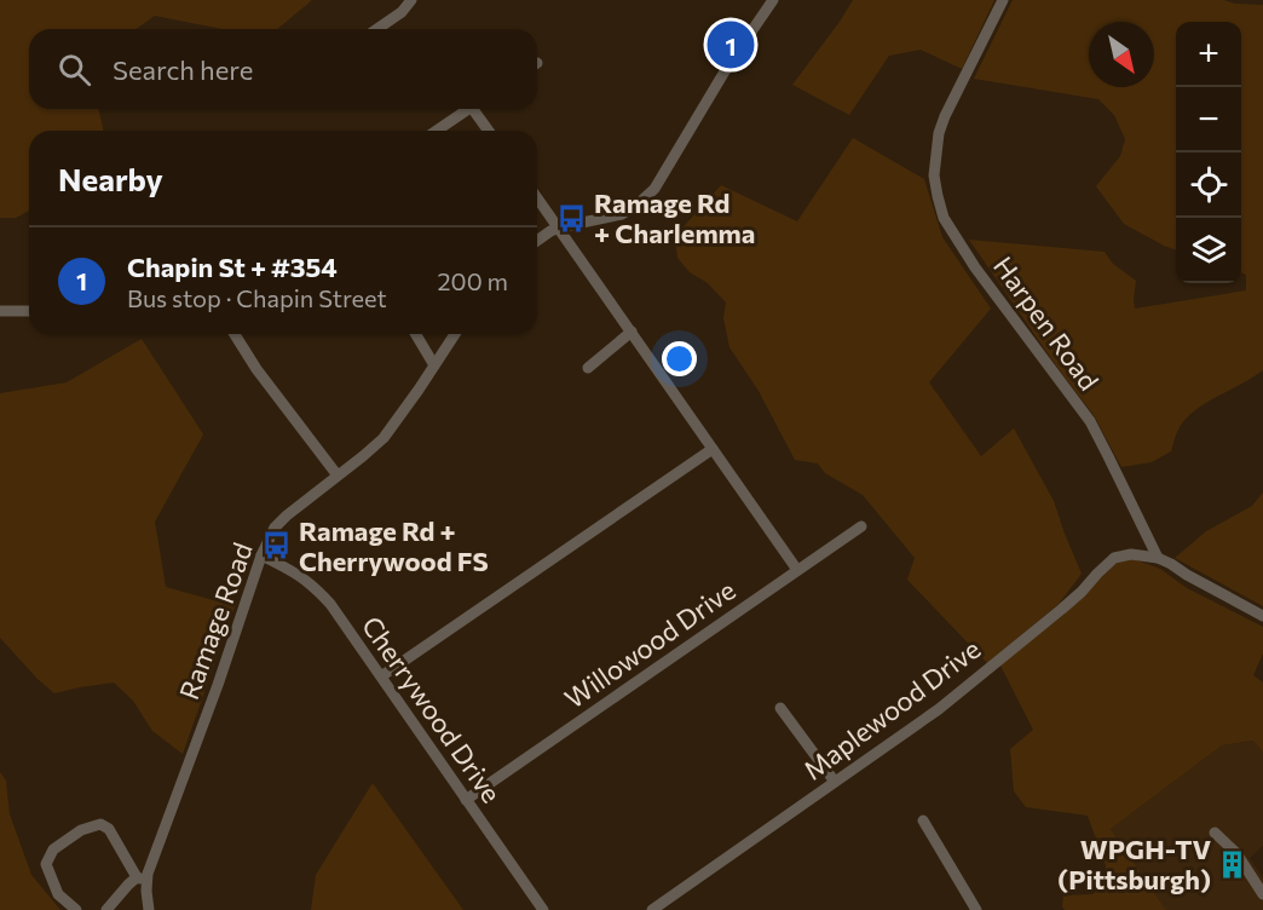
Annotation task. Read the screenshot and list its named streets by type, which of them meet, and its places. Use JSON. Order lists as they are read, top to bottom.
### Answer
{
  "streets": {
    "street": [
      "Harpen Road",
      "Ramage Road",
      "Willowood Drive",
      "Cherrywood Drive",
      "Maplewood Drive"
    ]
  },
  "crossings": [
    ["Harpen Road", "Maplewood Drive"],
    ["Ramage Road", "Cherrywood Drive"],
    ["Willowood Drive", "Cherrywood Drive"]
  ],
  "places": {
    "bus stop": ["Ramage Rd + Charlemma", "Ramage Rd + Cherrywood FS"],
    "building": ["WPGH-TV (Pittsburgh)"]
  },
  "north": "bottom right",
  "page": {
    "pins": "1",
    "map_buttons": ["+", "−"],
    "search": "Search here",
    "heading": "Nearby",
    "list": [
      {
        "mark": "1",
        "name": "Chapin St + #354",
        "note": "Bus stop · Chapin Street",
        "value": "200 m"
      }
    ]
  }
}
